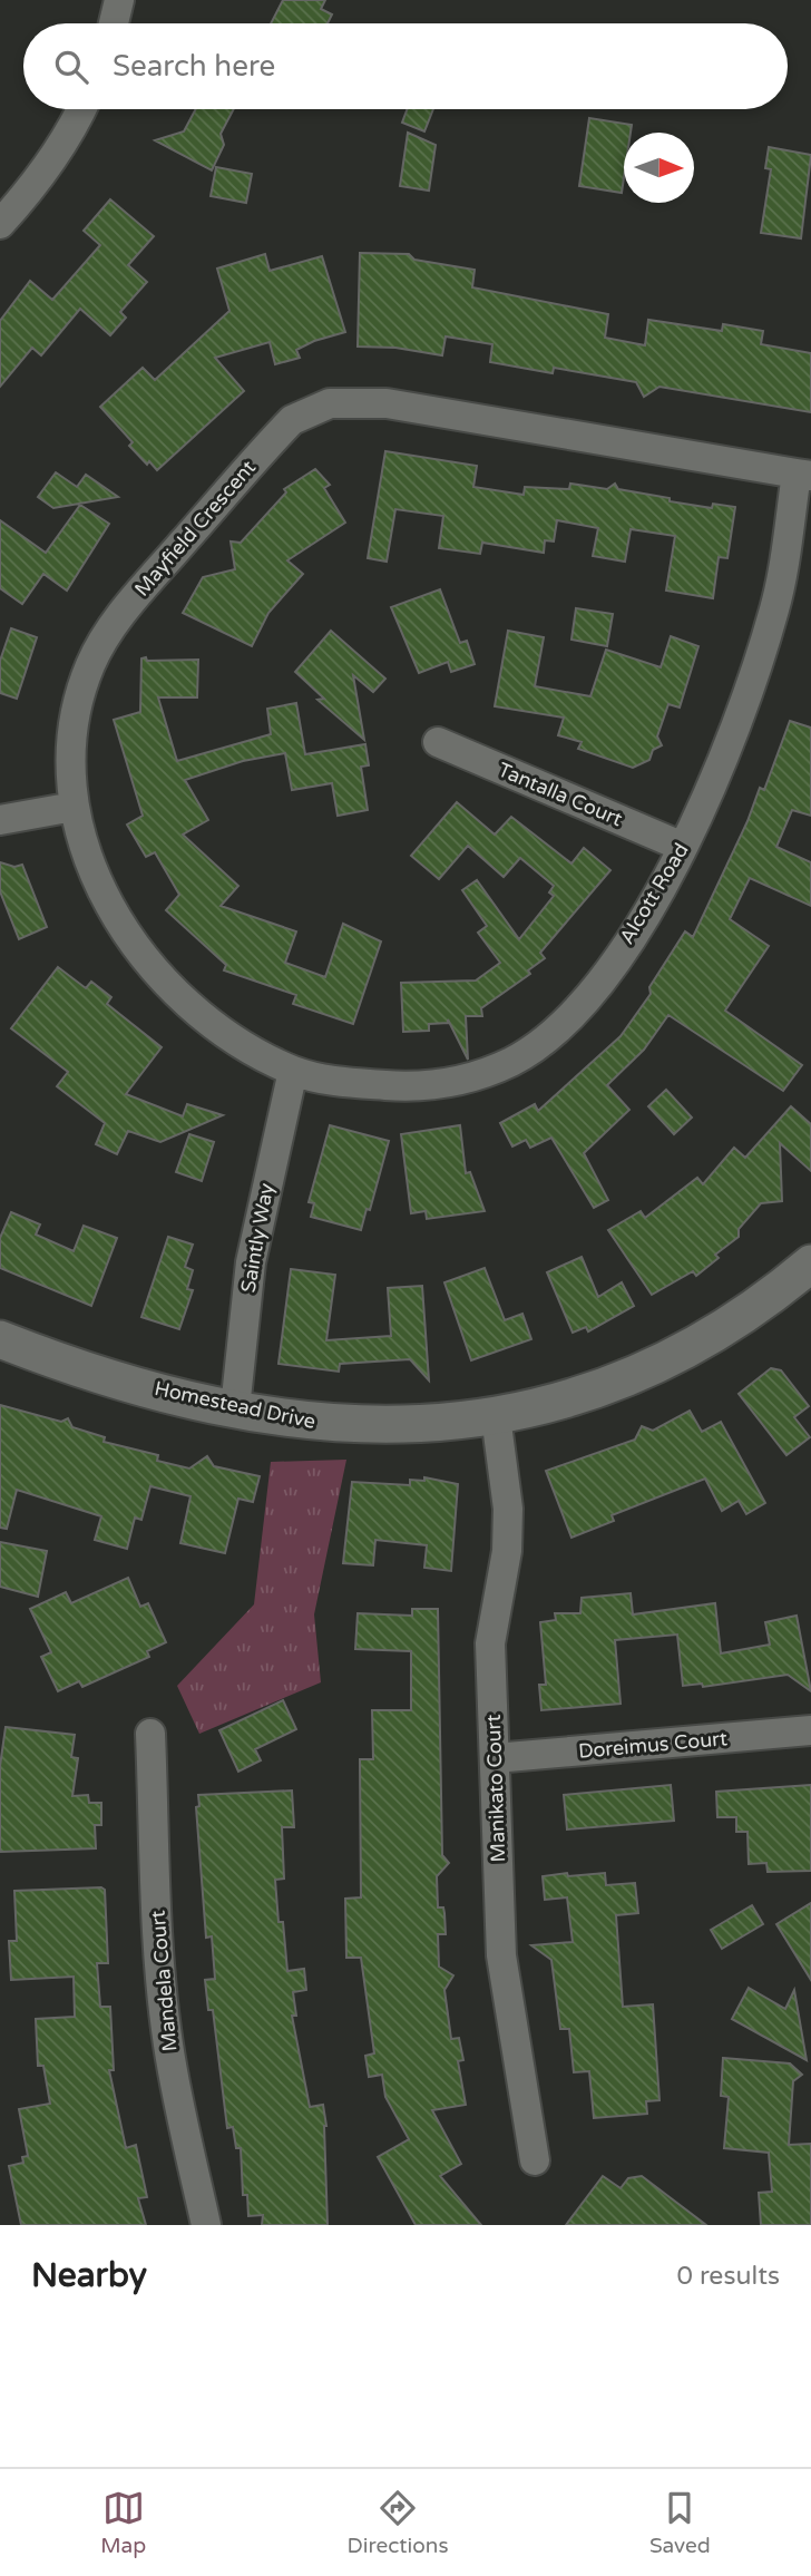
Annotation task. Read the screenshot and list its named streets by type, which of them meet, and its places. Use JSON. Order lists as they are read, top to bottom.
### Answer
{
  "streets": {
    "street": [
      "Mayfield Crescent",
      "Tantalla Court",
      "Alcott Road",
      "Saintly Way",
      "Homestead Drive",
      "Doreimus Court",
      "Manikato Court",
      "Mandela Court"
    ]
  },
  "crossings": [
    ["Mayfield Crescent", "Alcott Road"],
    ["Mayfield Crescent", "Saintly Way"],
    ["Tantalla Court", "Alcott Road"],
    ["Alcott Road", "Saintly Way"],
    ["Saintly Way", "Homestead Drive"],
    ["Homestead Drive", "Manikato Court"],
    ["Doreimus Court", "Manikato Court"]
  ],
  "north": "right",
  "page": {
    "search": "Search here",
    "heading": ["Nearby", "0 results"],
    "nav": ["Map", "Directions", "Saved"]
  }
}
